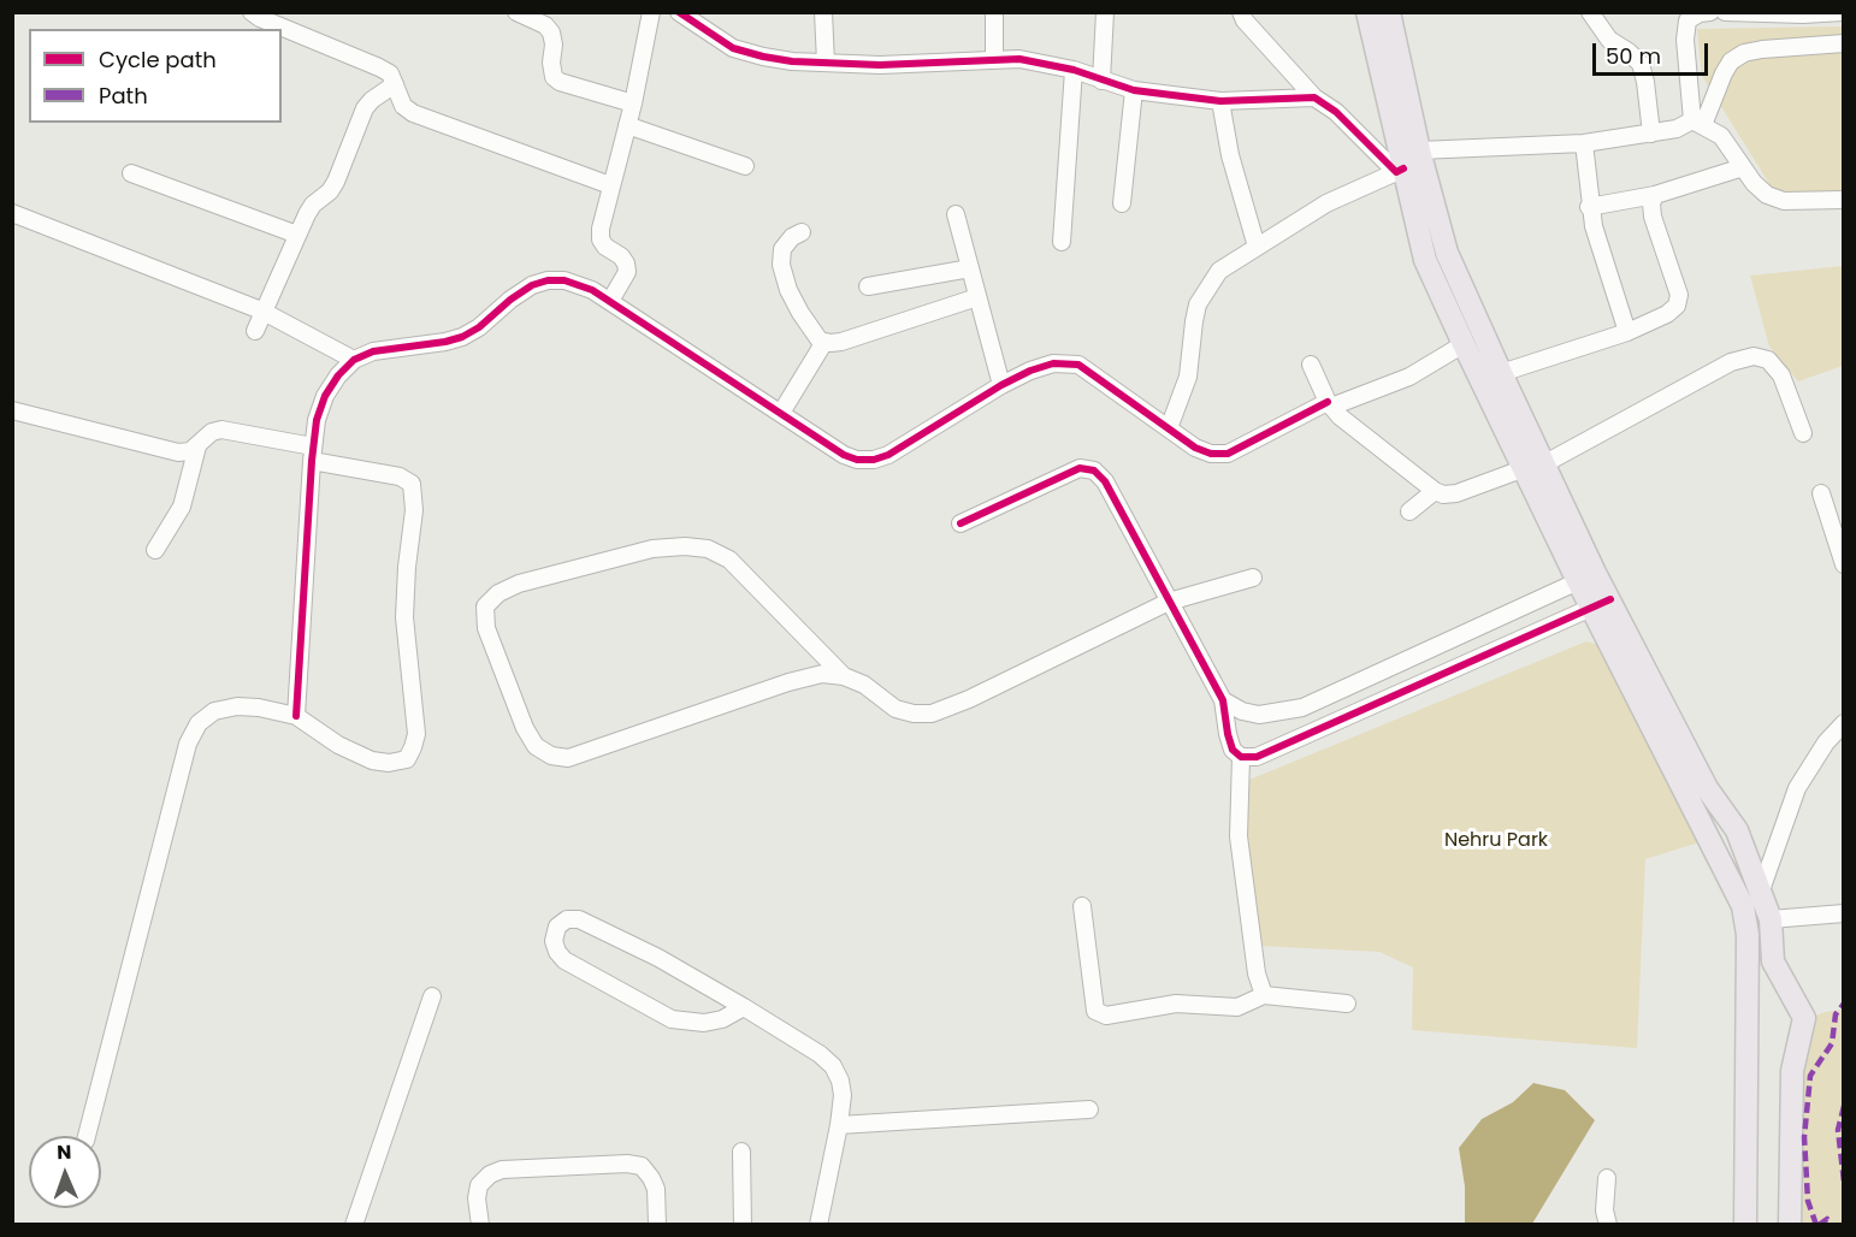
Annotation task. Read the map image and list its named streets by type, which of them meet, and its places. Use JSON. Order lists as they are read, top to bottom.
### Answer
{
  "parks": ["Nehru Park"],
  "legend": ["Cycle path", "Path"],
  "scale_bar": "50 m",
  "north": "top"
}
